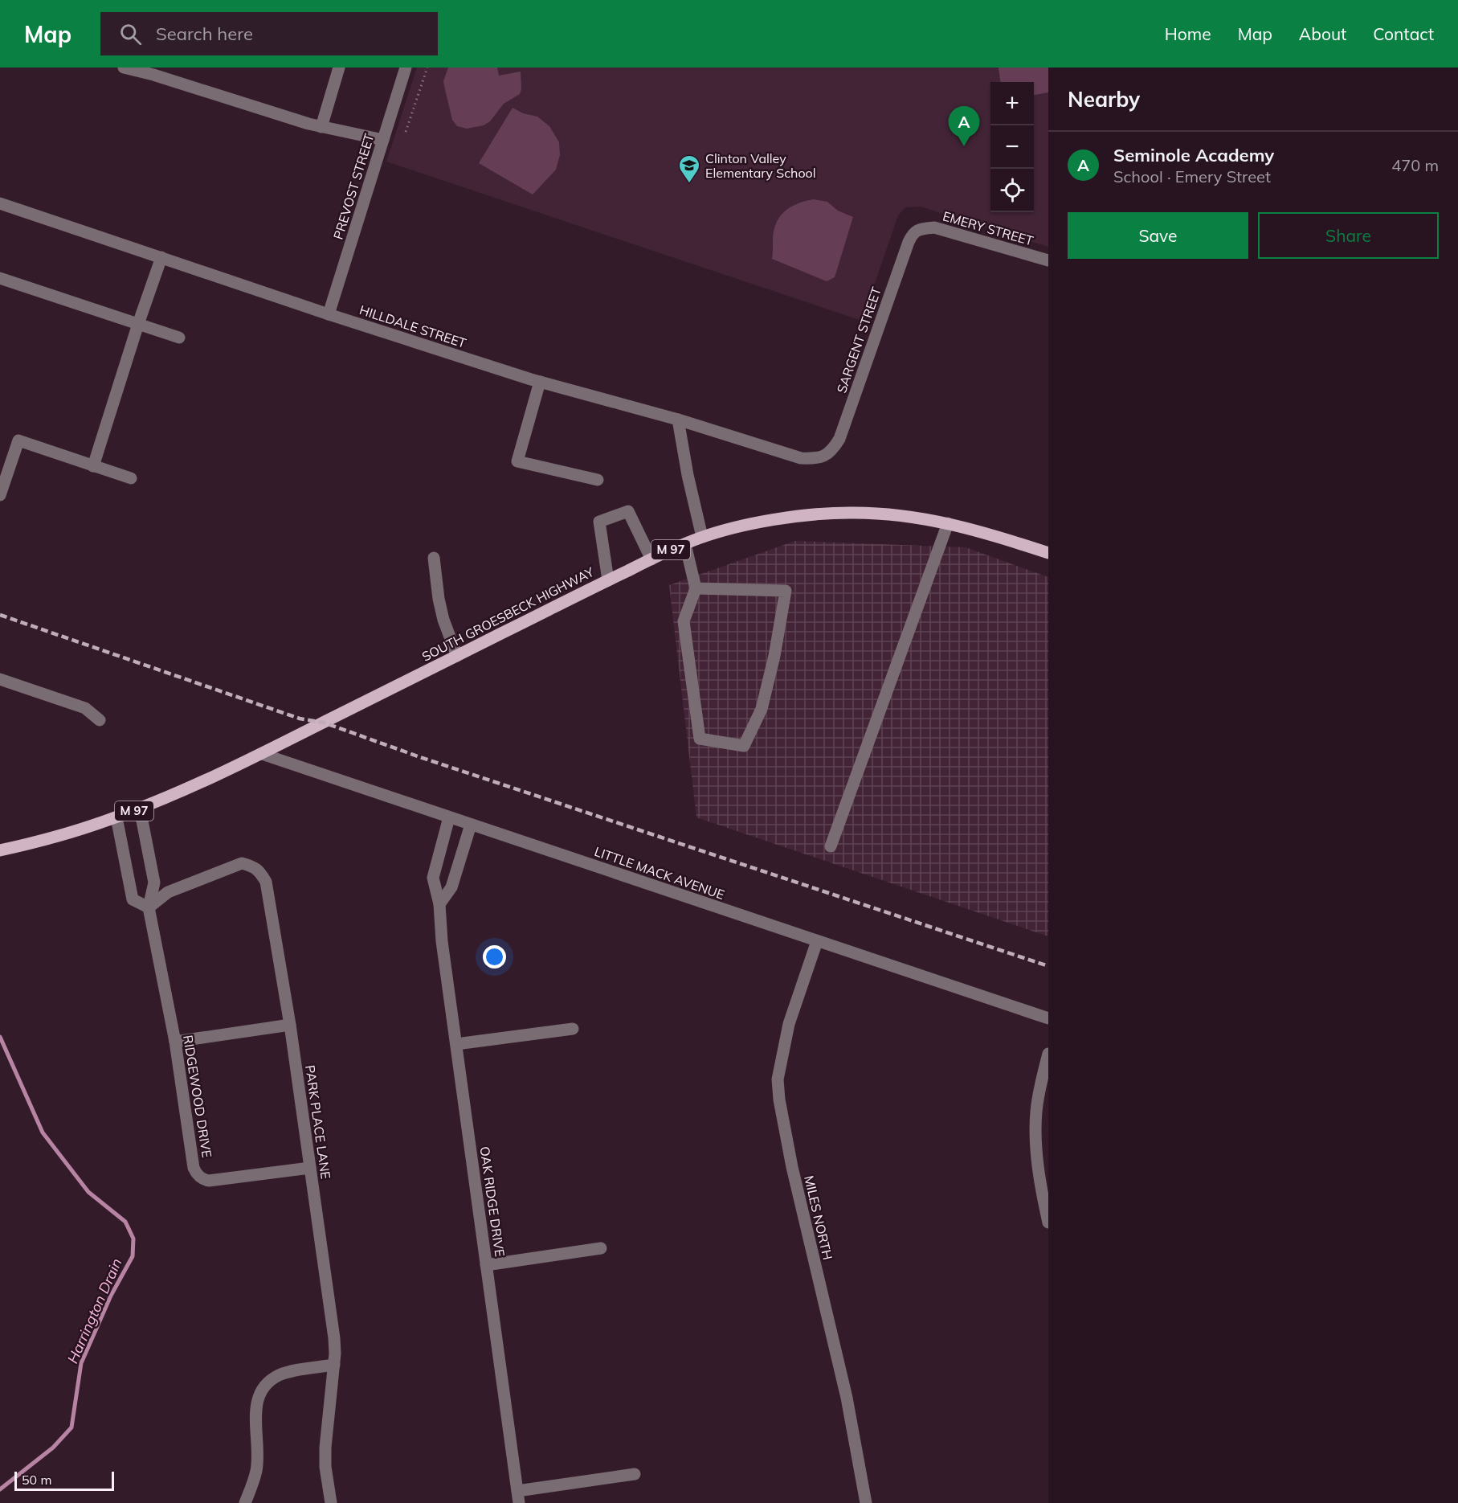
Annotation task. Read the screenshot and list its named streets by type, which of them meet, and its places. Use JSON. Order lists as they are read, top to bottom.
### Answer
{
  "streets": {
    "main road": ["M 97", "SOUTH GROESBECK HIGHWAY"],
    "street": [
      "PREVOST STREET",
      "EMERY STREET",
      "HILLDALE STREET",
      "SARGENT STREET",
      "LITTLE MACK AVENUE",
      "RIDGEWOOD DRIVE",
      "PARK PLACE LANE",
      "OAK RIDGE DRIVE",
      "MILES NORTH"
    ]
  },
  "crossings": [
    ["PREVOST STREET", "HILLDALE STREET"],
    ["EMERY STREET", "SARGENT STREET"],
    ["HILLDALE STREET", "SARGENT STREET"],
    ["SOUTH GROESBECK HIGHWAY", "LITTLE MACK AVENUE"],
    ["SOUTH GROESBECK HIGHWAY", "RIDGEWOOD DRIVE"],
    ["LITTLE MACK AVENUE", "OAK RIDGE DRIVE"],
    ["LITTLE MACK AVENUE", "MILES NORTH"],
    ["RIDGEWOOD DRIVE", "PARK PLACE LANE"]
  ],
  "water": ["Harrington Drain"],
  "places": {
    "school or university": ["Clinton Valley Elementary School"]
  },
  "scale_bar": "50 m",
  "page": {
    "header": "Map",
    "search": "Search here",
    "nav": [
      "Home",
      "Map",
      "About",
      "Contact"
    ],
    "heading": "Nearby",
    "map_buttons": ["+", "−"],
    "pins": "A",
    "list": [
      {
        "mark": "A",
        "name": "Seminole Academy",
        "note": "School · Emery Street",
        "value": "470 m"
      }
    ],
    "buttons": ["Save", "Share"],
    "scale": "50 m"
  }
}
